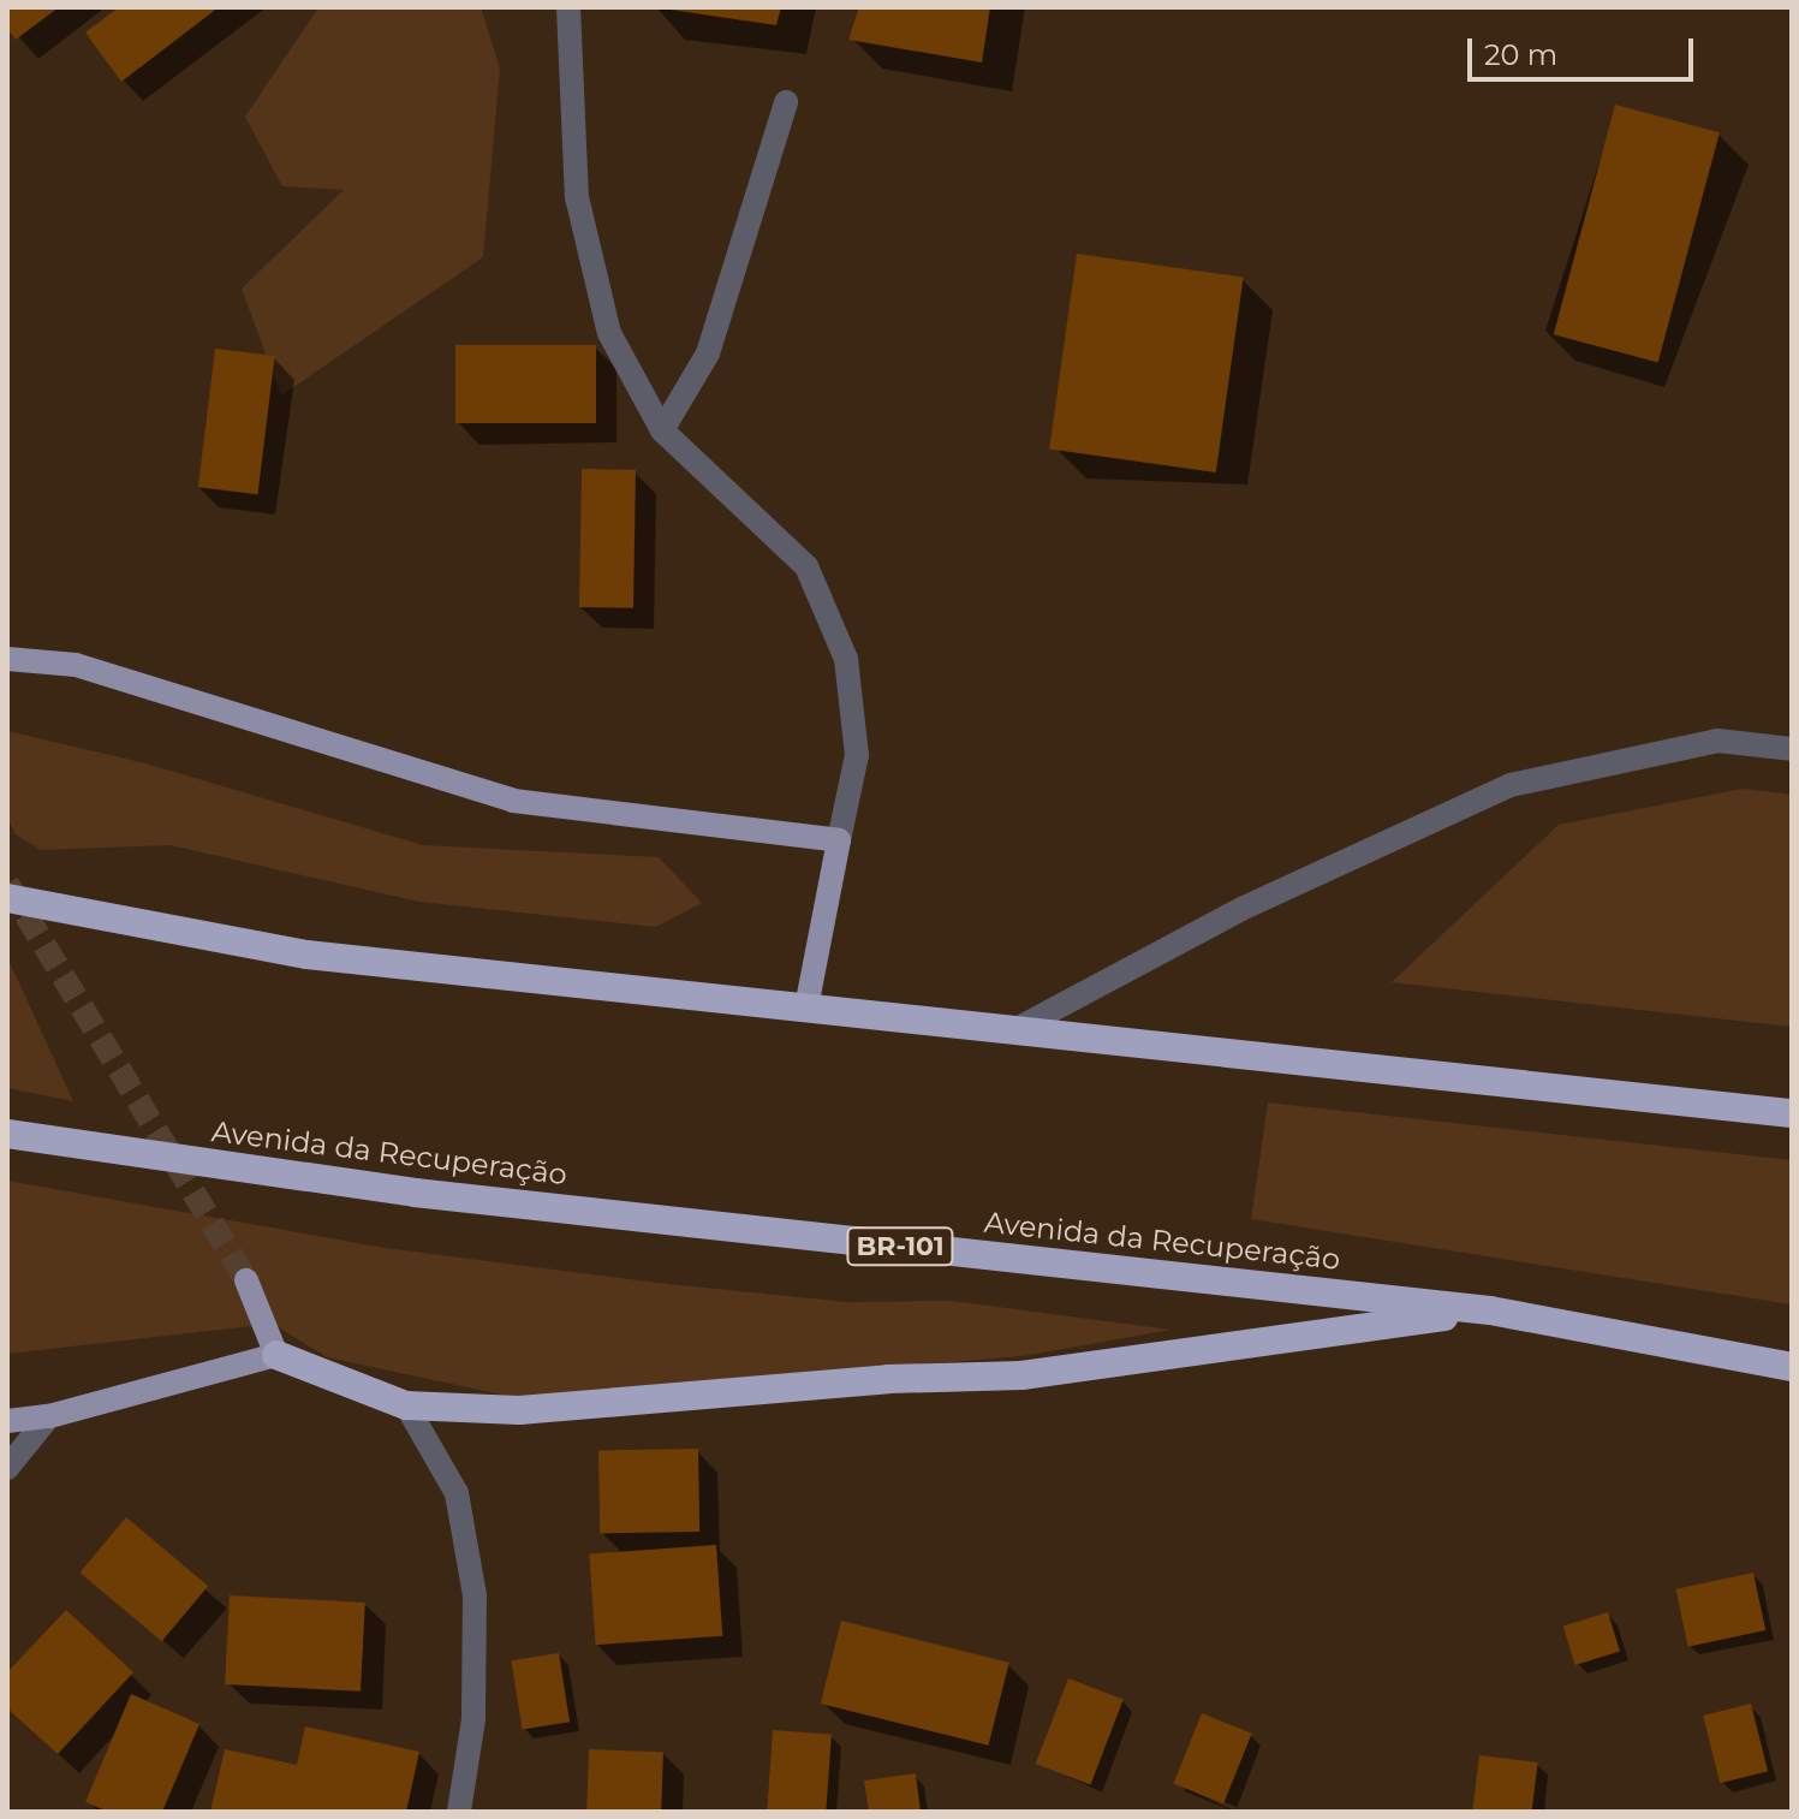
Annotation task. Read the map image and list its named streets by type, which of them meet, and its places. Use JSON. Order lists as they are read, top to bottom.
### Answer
{
  "streets": {
    "highway": ["Avenida da Recuperação", "BR-101"]
  },
  "scale_bar": "20 m"
}
